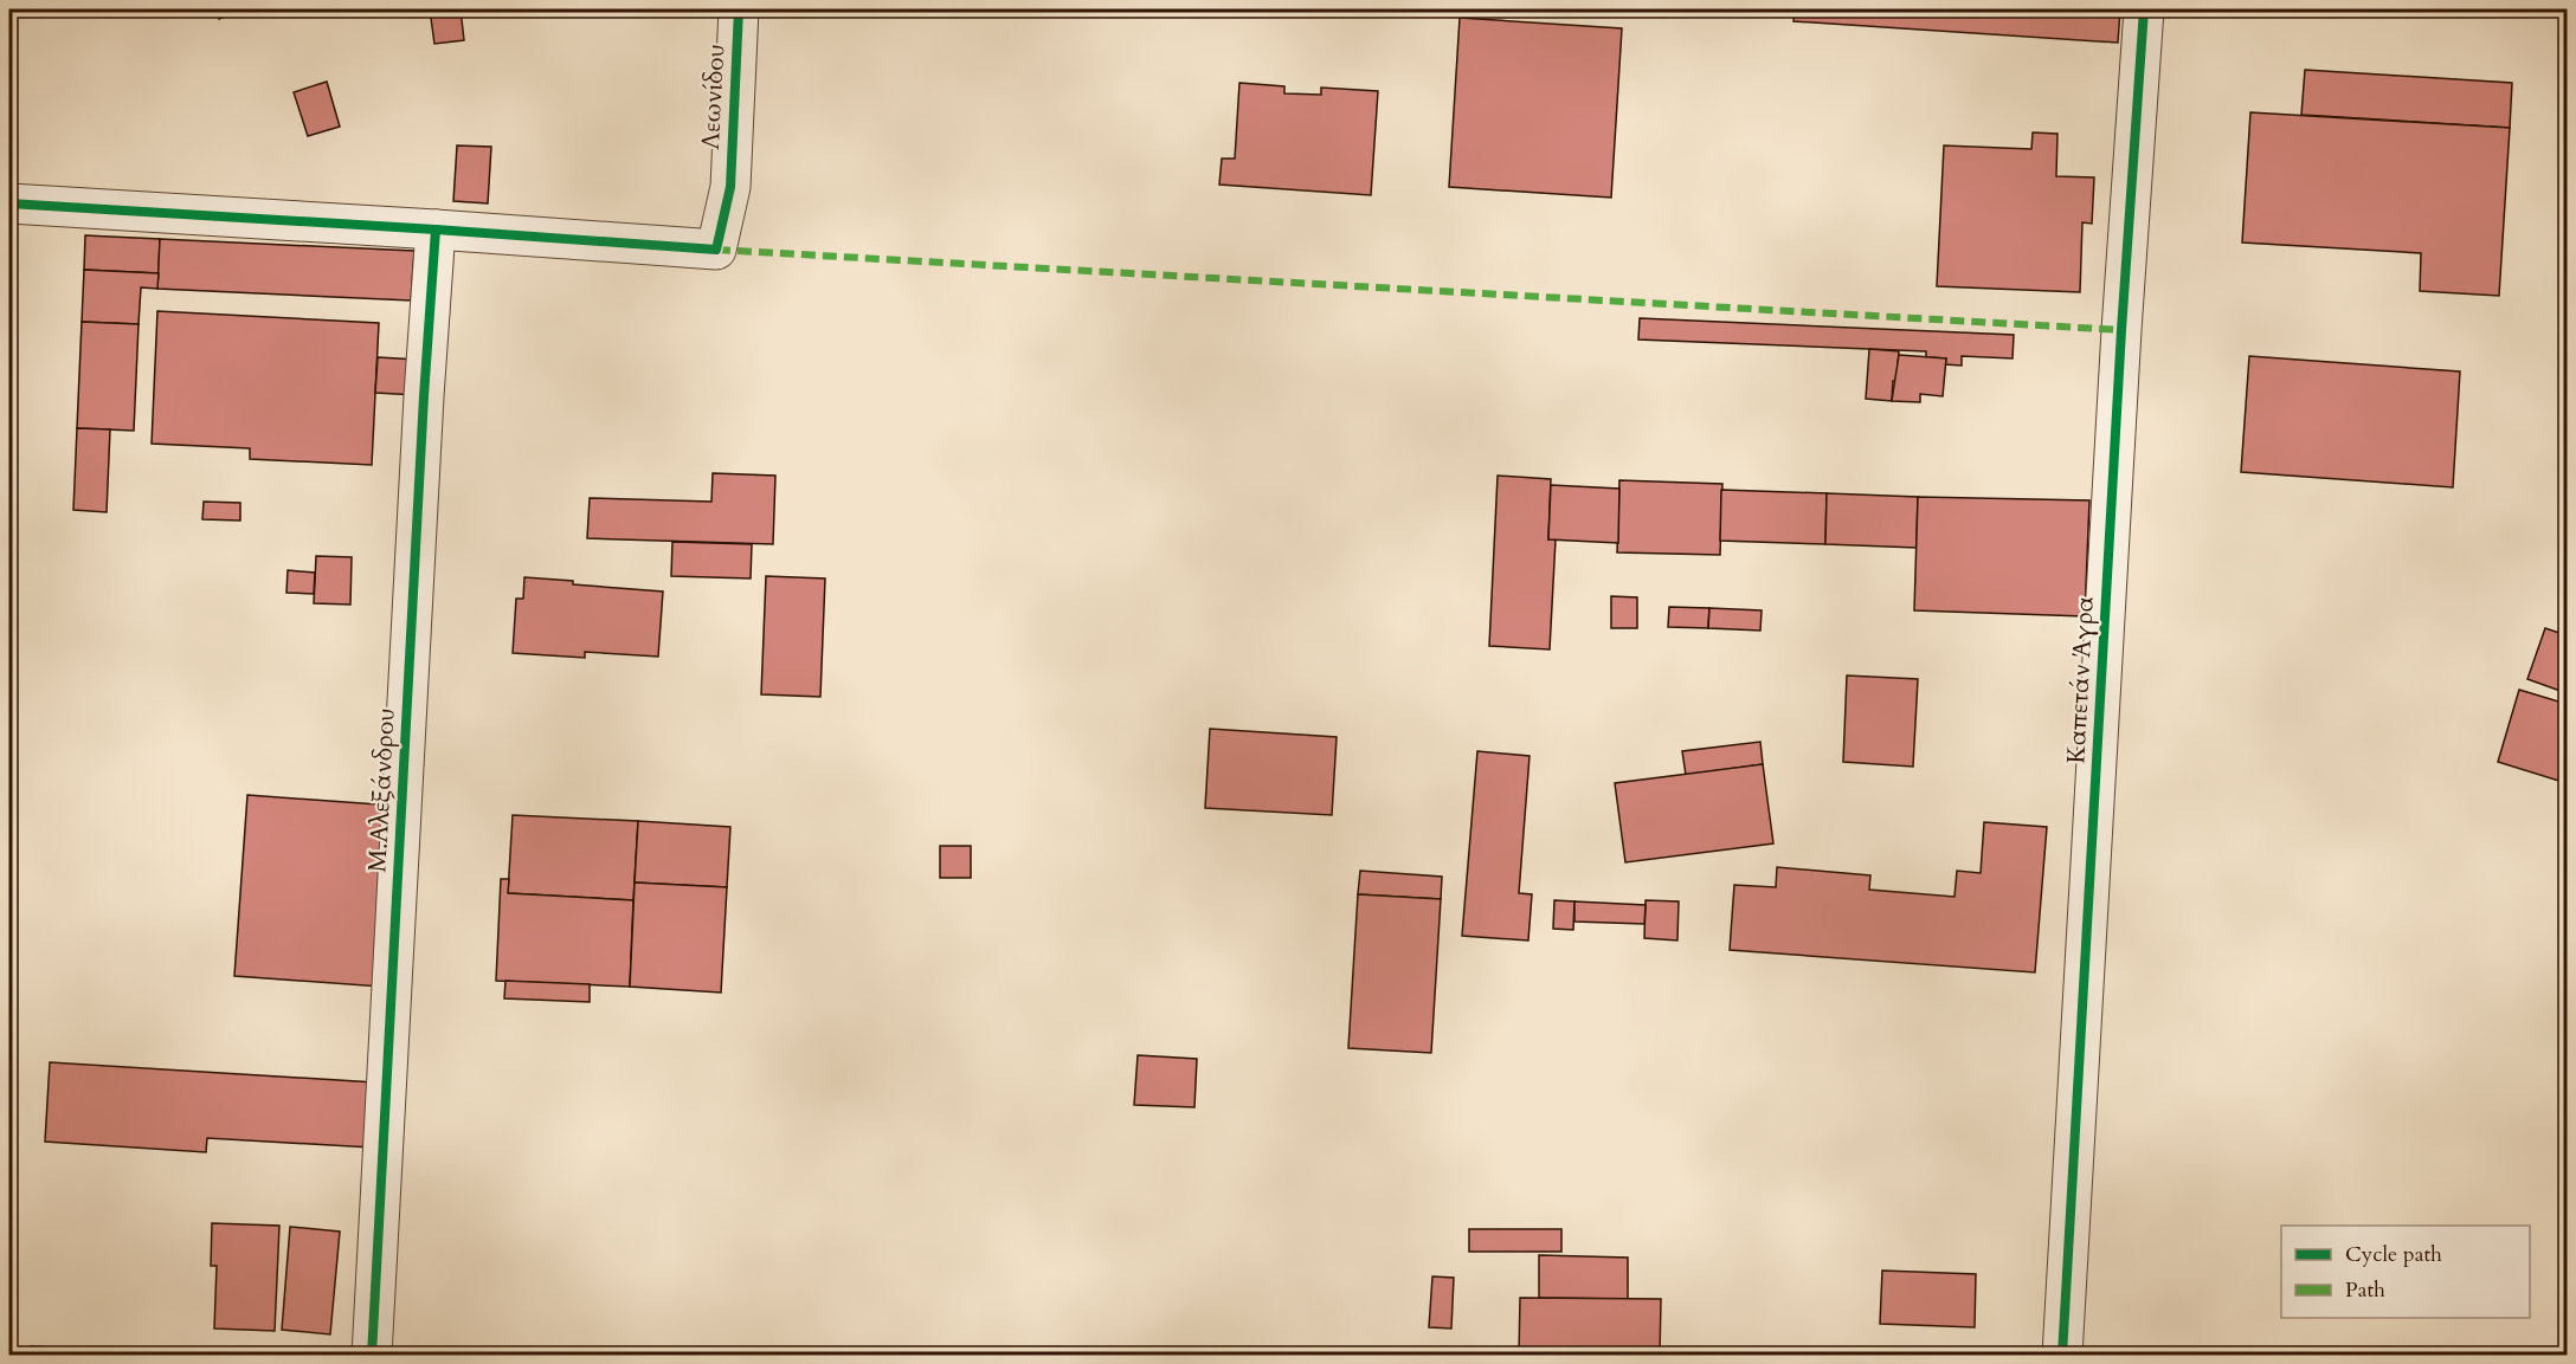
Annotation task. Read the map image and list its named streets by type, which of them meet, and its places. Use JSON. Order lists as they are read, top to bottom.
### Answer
{
  "streets": {
    "street": ["Λεωνίδου", "Καπετάν Άγρα", "Μ.Αλεξάνδρου"]
  },
  "crossings": [
    ["Λεωνίδου", "Μ.Αλεξάνδρου"]
  ],
  "legend": ["Cycle path", "Path"]
}
